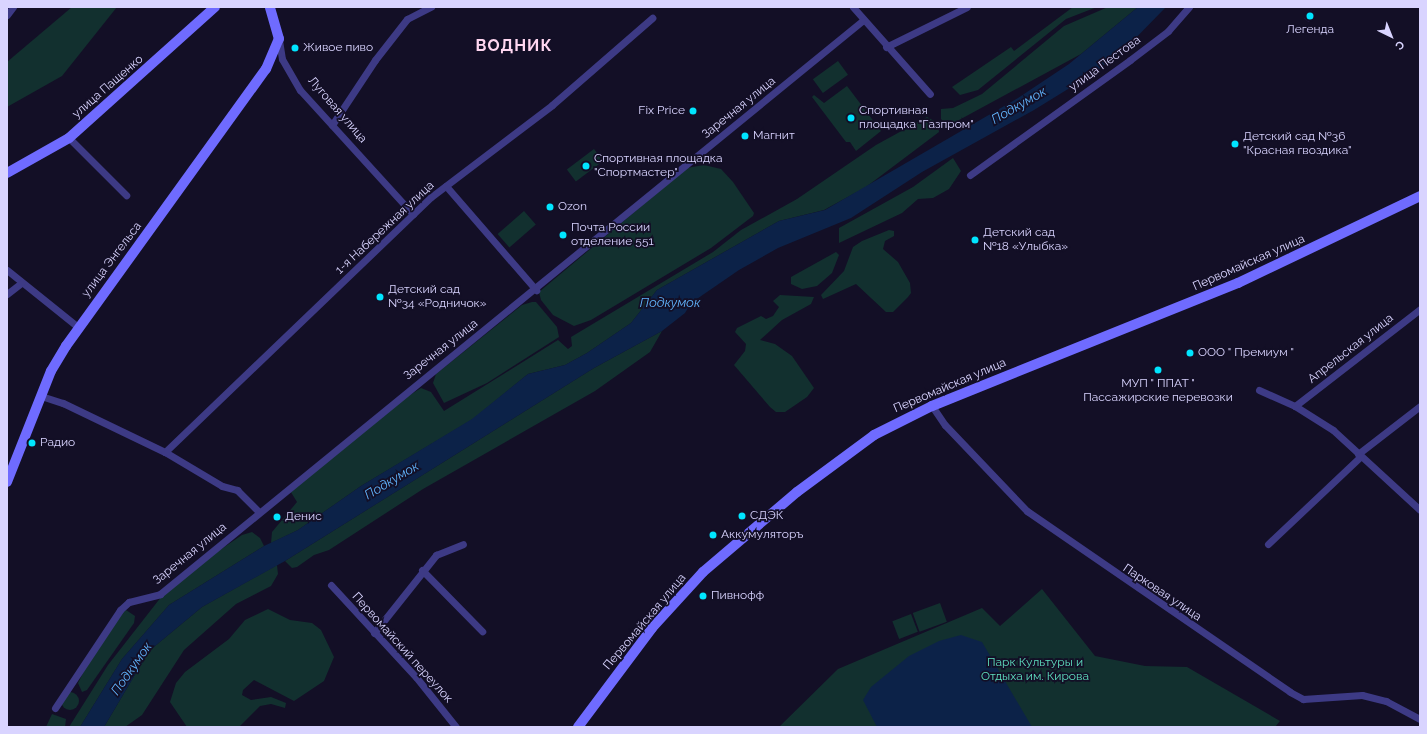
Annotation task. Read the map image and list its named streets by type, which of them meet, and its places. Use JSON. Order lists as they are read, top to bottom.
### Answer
{
  "streets": {
    "street": [
      "улица Пестова",
      "улица Пащенко",
      "Заречная улица",
      "Луговая улица",
      "1-я Набережная улица",
      "улица Энгельса",
      "Первомайская улица",
      "Апрельская улица",
      "Парковая улица",
      "Первомайский переулок"
    ]
  },
  "crossings": [
    ["Луговая улица", "1-я Набережная улица"],
    ["Луговая улица", "улица Энгельса"],
    ["Первомайская улица", "Парковая улица"]
  ],
  "districts": ["ВОДНИК"],
  "water": ["Подкумок"],
  "parks": ["Парк Культуры и Отдыха им. Кирова"],
  "places": [
    "Легенда",
    "Живое пиво",
    "Fix Price",
    "Спортивная площадка \"Газпром\"",
    "Магнит",
    "Детский сад №36 \"Красная гвоздика\"",
    "Спортивная площадка \"Спортмастер\"",
    "Ozon",
    "Почта России отделение 551",
    "Детский сад №18 «Улыбка»",
    "Детский сад №34 «Родничок»",
    "ООО \" Премиум \"",
    "МУП \" ППАТ \" Пассажирские перевозки",
    "Радио",
    "СДЭК",
    "Денис",
    "Аккумуляторъ",
    "Пивнофф"
  ],
  "north": "bottom right"
}
